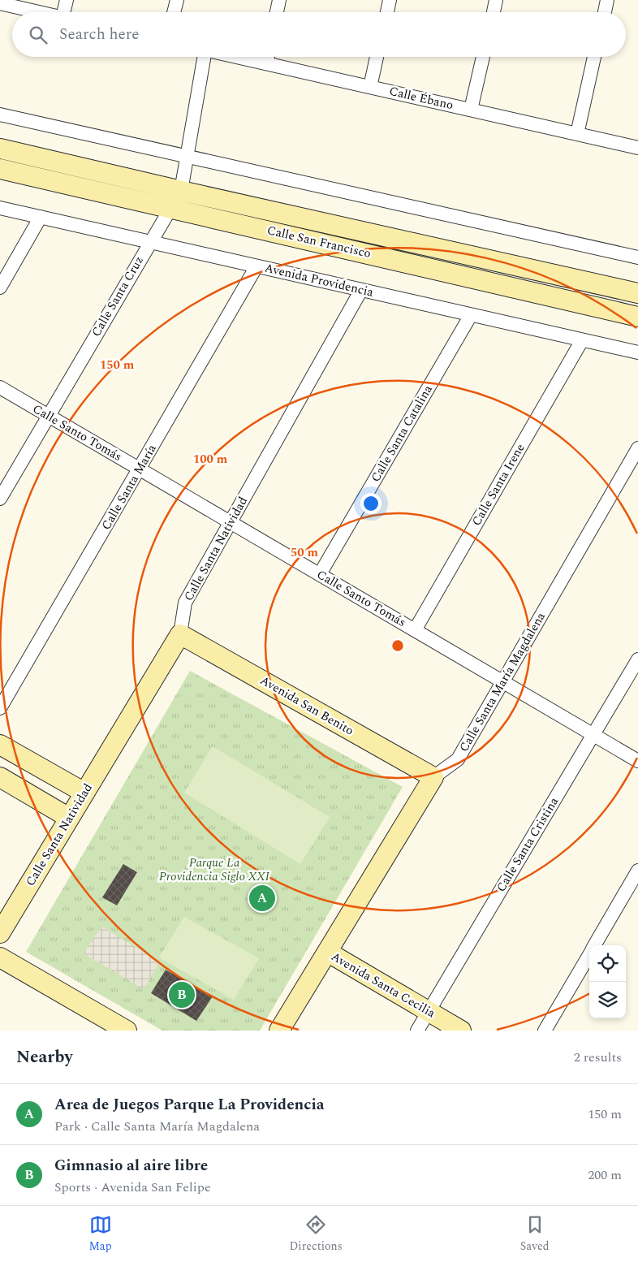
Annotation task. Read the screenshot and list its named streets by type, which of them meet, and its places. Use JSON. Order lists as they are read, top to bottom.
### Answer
{
  "streets": {
    "street": [
      "Calle Ébano",
      "Calle San Francisco",
      "Avenida Providencia",
      "Calle Santa Cruz",
      "Calle Santo Tomás",
      "Calle Santa Catalina",
      "Calle Santa Irene",
      "Calle Santa María",
      "Calle Santa Natividad",
      "Calle Santa María Magdalena",
      "Avenida San Benito",
      "Calle Santa Cristina",
      "Avenida Santa Cecilia"
    ]
  },
  "crossings": [
    ["Calle San Francisco", "Calle Santa Cruz"],
    ["Avenida Providencia", "Calle Santa Cruz"],
    ["Avenida Providencia", "Calle Santa Catalina"],
    ["Avenida Providencia", "Calle Santa Irene"],
    ["Avenida Providencia", "Calle Santa María"],
    ["Avenida Providencia", "Calle Santa Natividad"],
    ["Calle Santa Cruz", "Calle Santo Tomás"],
    ["Calle Santo Tomás", "Calle Santa Catalina"],
    ["Calle Santo Tomás", "Calle Santa Irene"],
    ["Calle Santo Tomás", "Calle Santa María"],
    ["Calle Santo Tomás", "Calle Santa Natividad"],
    ["Calle Santo Tomás", "Calle Santa María Magdalena"],
    ["Calle Santo Tomás", "Calle Santa Cristina"],
    ["Calle Santa Natividad", "Avenida San Benito"],
    ["Calle Santa María Magdalena", "Avenida San Benito"],
    ["Calle Santa María Magdalena", "Avenida Santa Cecilia"],
    ["Calle Santa Cristina", "Avenida Santa Cecilia"]
  ],
  "parks": ["Parque La Providencia Siglo XXI"],
  "page": {
    "search": "Search here",
    "pins": ["A", "B"],
    "heading": ["Nearby", "2 results"],
    "list": [
      {
        "mark": "A",
        "name": "Area de Juegos Parque La Providencia",
        "note": "Park · Calle Santa María Magdalena",
        "value": "150 m"
      },
      {
        "mark": "B",
        "name": "Gimnasio al aire libre",
        "note": "Sports · Avenida San Felipe",
        "value": "200 m"
      }
    ],
    "nav": ["Map", "Directions", "Saved"]
  },
  "rings": ["150 m", "100 m", "50 m"]
}
